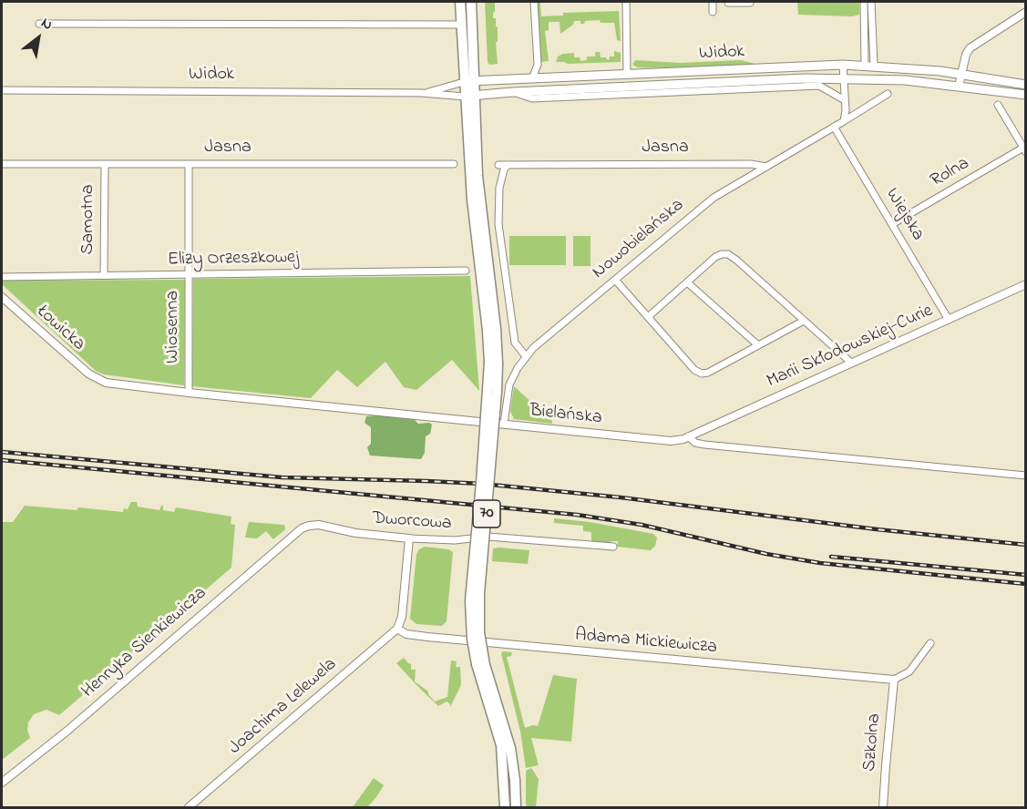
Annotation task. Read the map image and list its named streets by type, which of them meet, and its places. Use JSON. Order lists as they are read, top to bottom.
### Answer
{
  "streets": {
    "main road": ["Widok", "70"],
    "street": [
      "Jasna",
      "Rolna",
      "Wiejska",
      "Samotna",
      "Nowobielańska",
      "Elizy Orzeszkowej",
      "Wiosenna",
      "Łowicka",
      "Marii Skłodowskiej-Curie",
      "Bielańska",
      "Dworcowa",
      "Adama Mickiewicza",
      "Henryka Sienkiewicza",
      "Joachima Lelewela",
      "Szkolna"
    ]
  },
  "crossings": [
    ["Widok", "70"],
    ["Jasna", "Samotna"],
    ["Jasna", "Nowobielańska"],
    ["Jasna", "Wiosenna"],
    ["Rolna", "Wiejska"],
    ["Wiejska", "Nowobielańska"],
    ["Wiejska", "Marii Skłodowskiej-Curie"],
    ["Samotna", "Elizy Orzeszkowej"],
    ["Nowobielańska", "Bielańska"],
    ["Elizy Orzeszkowej", "Wiosenna"],
    ["Wiosenna", "Bielańska"],
    ["Łowicka", "Bielańska"],
    ["Marii Skłodowskiej-Curie", "Bielańska"],
    ["Dworcowa", "Henryka Sienkiewicza"],
    ["Adama Mickiewicza", "Joachima Lelewela"],
    ["Adama Mickiewicza", "Szkolna"]
  ],
  "north": "top right"
}
